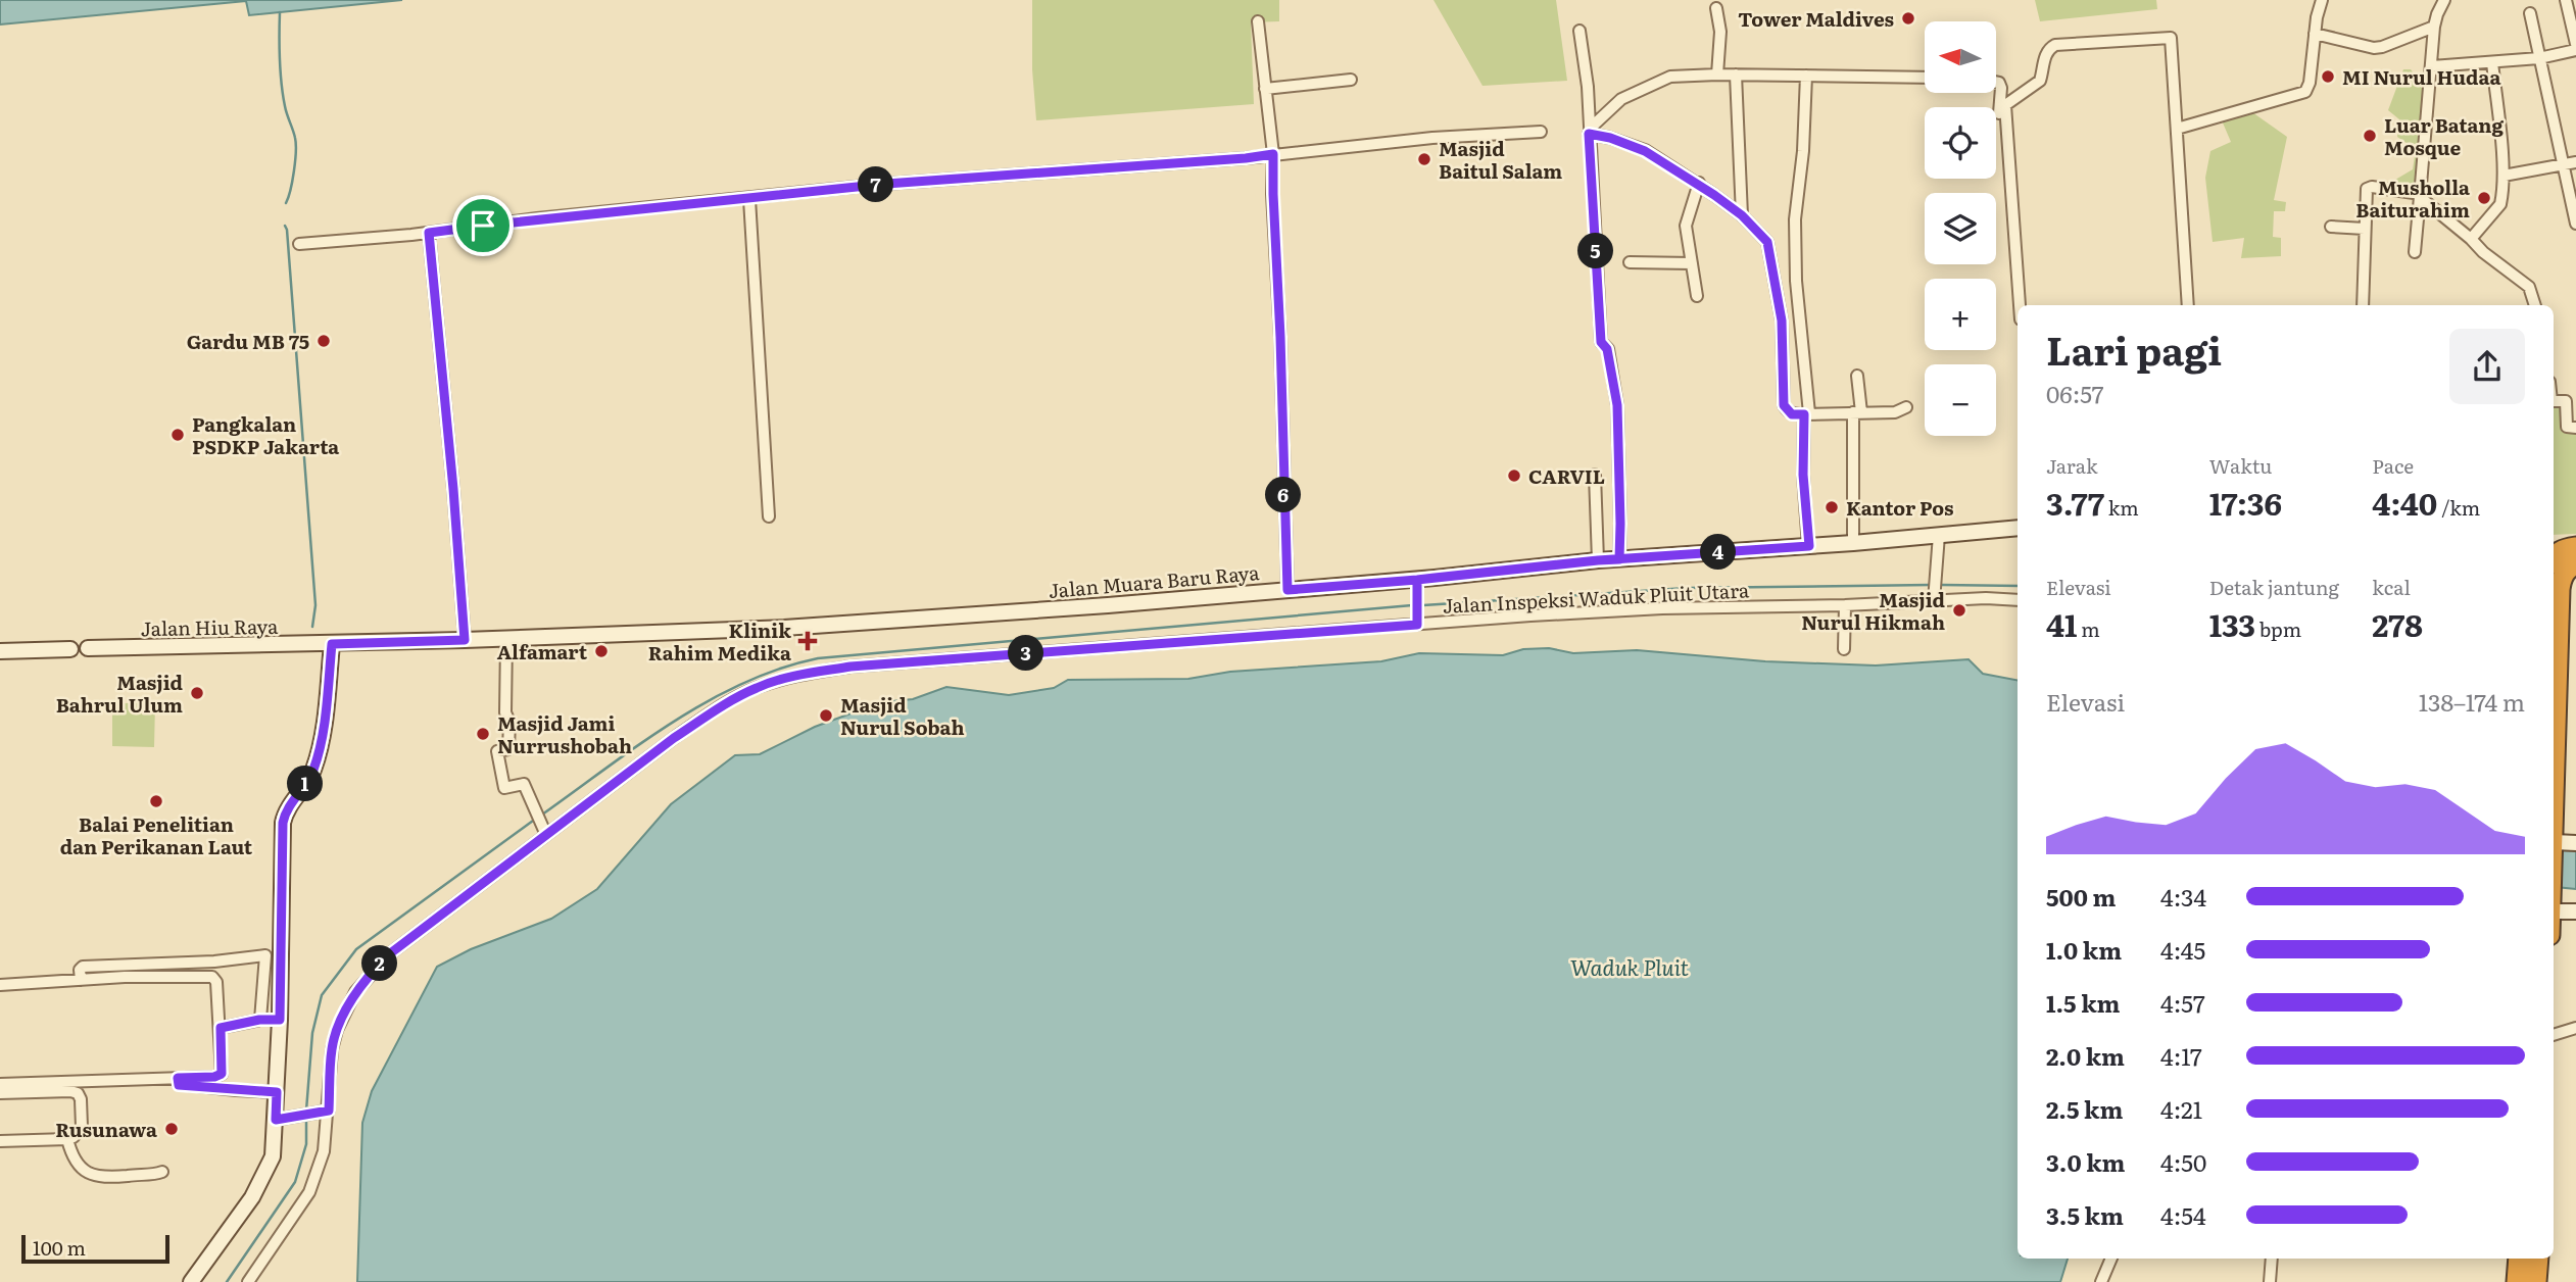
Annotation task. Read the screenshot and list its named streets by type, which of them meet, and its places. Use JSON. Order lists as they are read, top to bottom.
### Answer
{
  "streets": {
    "street": ["Jalan Muara Baru Raya", "Jalan Inspeksi Waduk Pluit Utara", "Jalan Hiu Raya"]
  },
  "crossings": [
    ["Jalan Muara Baru Raya", "Jalan Hiu Raya"]
  ],
  "water": ["Waduk Pluit"],
  "places": {
    "other": [
      "Tower Maldives",
      "MI Nurul Hudaa",
      "Luar Batang Mosque",
      "Masjid Baitul Salam",
      "Musholla Baiturahim",
      "Gardu MB 75",
      "Pangkalan PSDKP Jakarta",
      "CARVIL",
      "Kantor Pos",
      "Masjid Nurul Hikmah",
      "Alfamart",
      "Masjid Bahrul Ulum",
      "Masjid Nurul Sobah",
      "Masjid Jami Nurrushobah",
      "Balai Penelitian dan Perikanan Laut",
      "Rusunawa"
    ],
    "health": ["Klinik Rahim Medika"]
  },
  "scale_bar": "100 m",
  "north": "left",
  "page": {
    "map_buttons": ["+", "−"],
    "pins": [
      "7",
      "5",
      "6",
      "4",
      "3",
      "1",
      "2"
    ],
    "heading": ["Lari pagi", "06:57"],
    "stats": [
      ["Jarak", "3.77 km"],
      ["Waktu", "17:36"],
      ["Pace", "4:40 /km"],
      ["Elevasi", "41 m"],
      ["Detak jantung", "133 bpm"],
      ["kcal", "278"]
    ],
    "chart": ["Elevasi", "138–174 m"],
    "list": [
      {
        "name": "500 m",
        "note": "4:34"
      },
      {
        "name": "1.0 km",
        "note": "4:45"
      },
      {
        "name": "1.5 km",
        "note": "4:57"
      },
      {
        "name": "2.0 km",
        "note": "4:17"
      },
      {
        "name": "2.5 km",
        "note": "4:21"
      },
      {
        "name": "3.0 km",
        "note": "4:50"
      },
      {
        "name": "3.5 km",
        "note": "4:54"
      }
    ],
    "scale": "100 m"
  }
}
